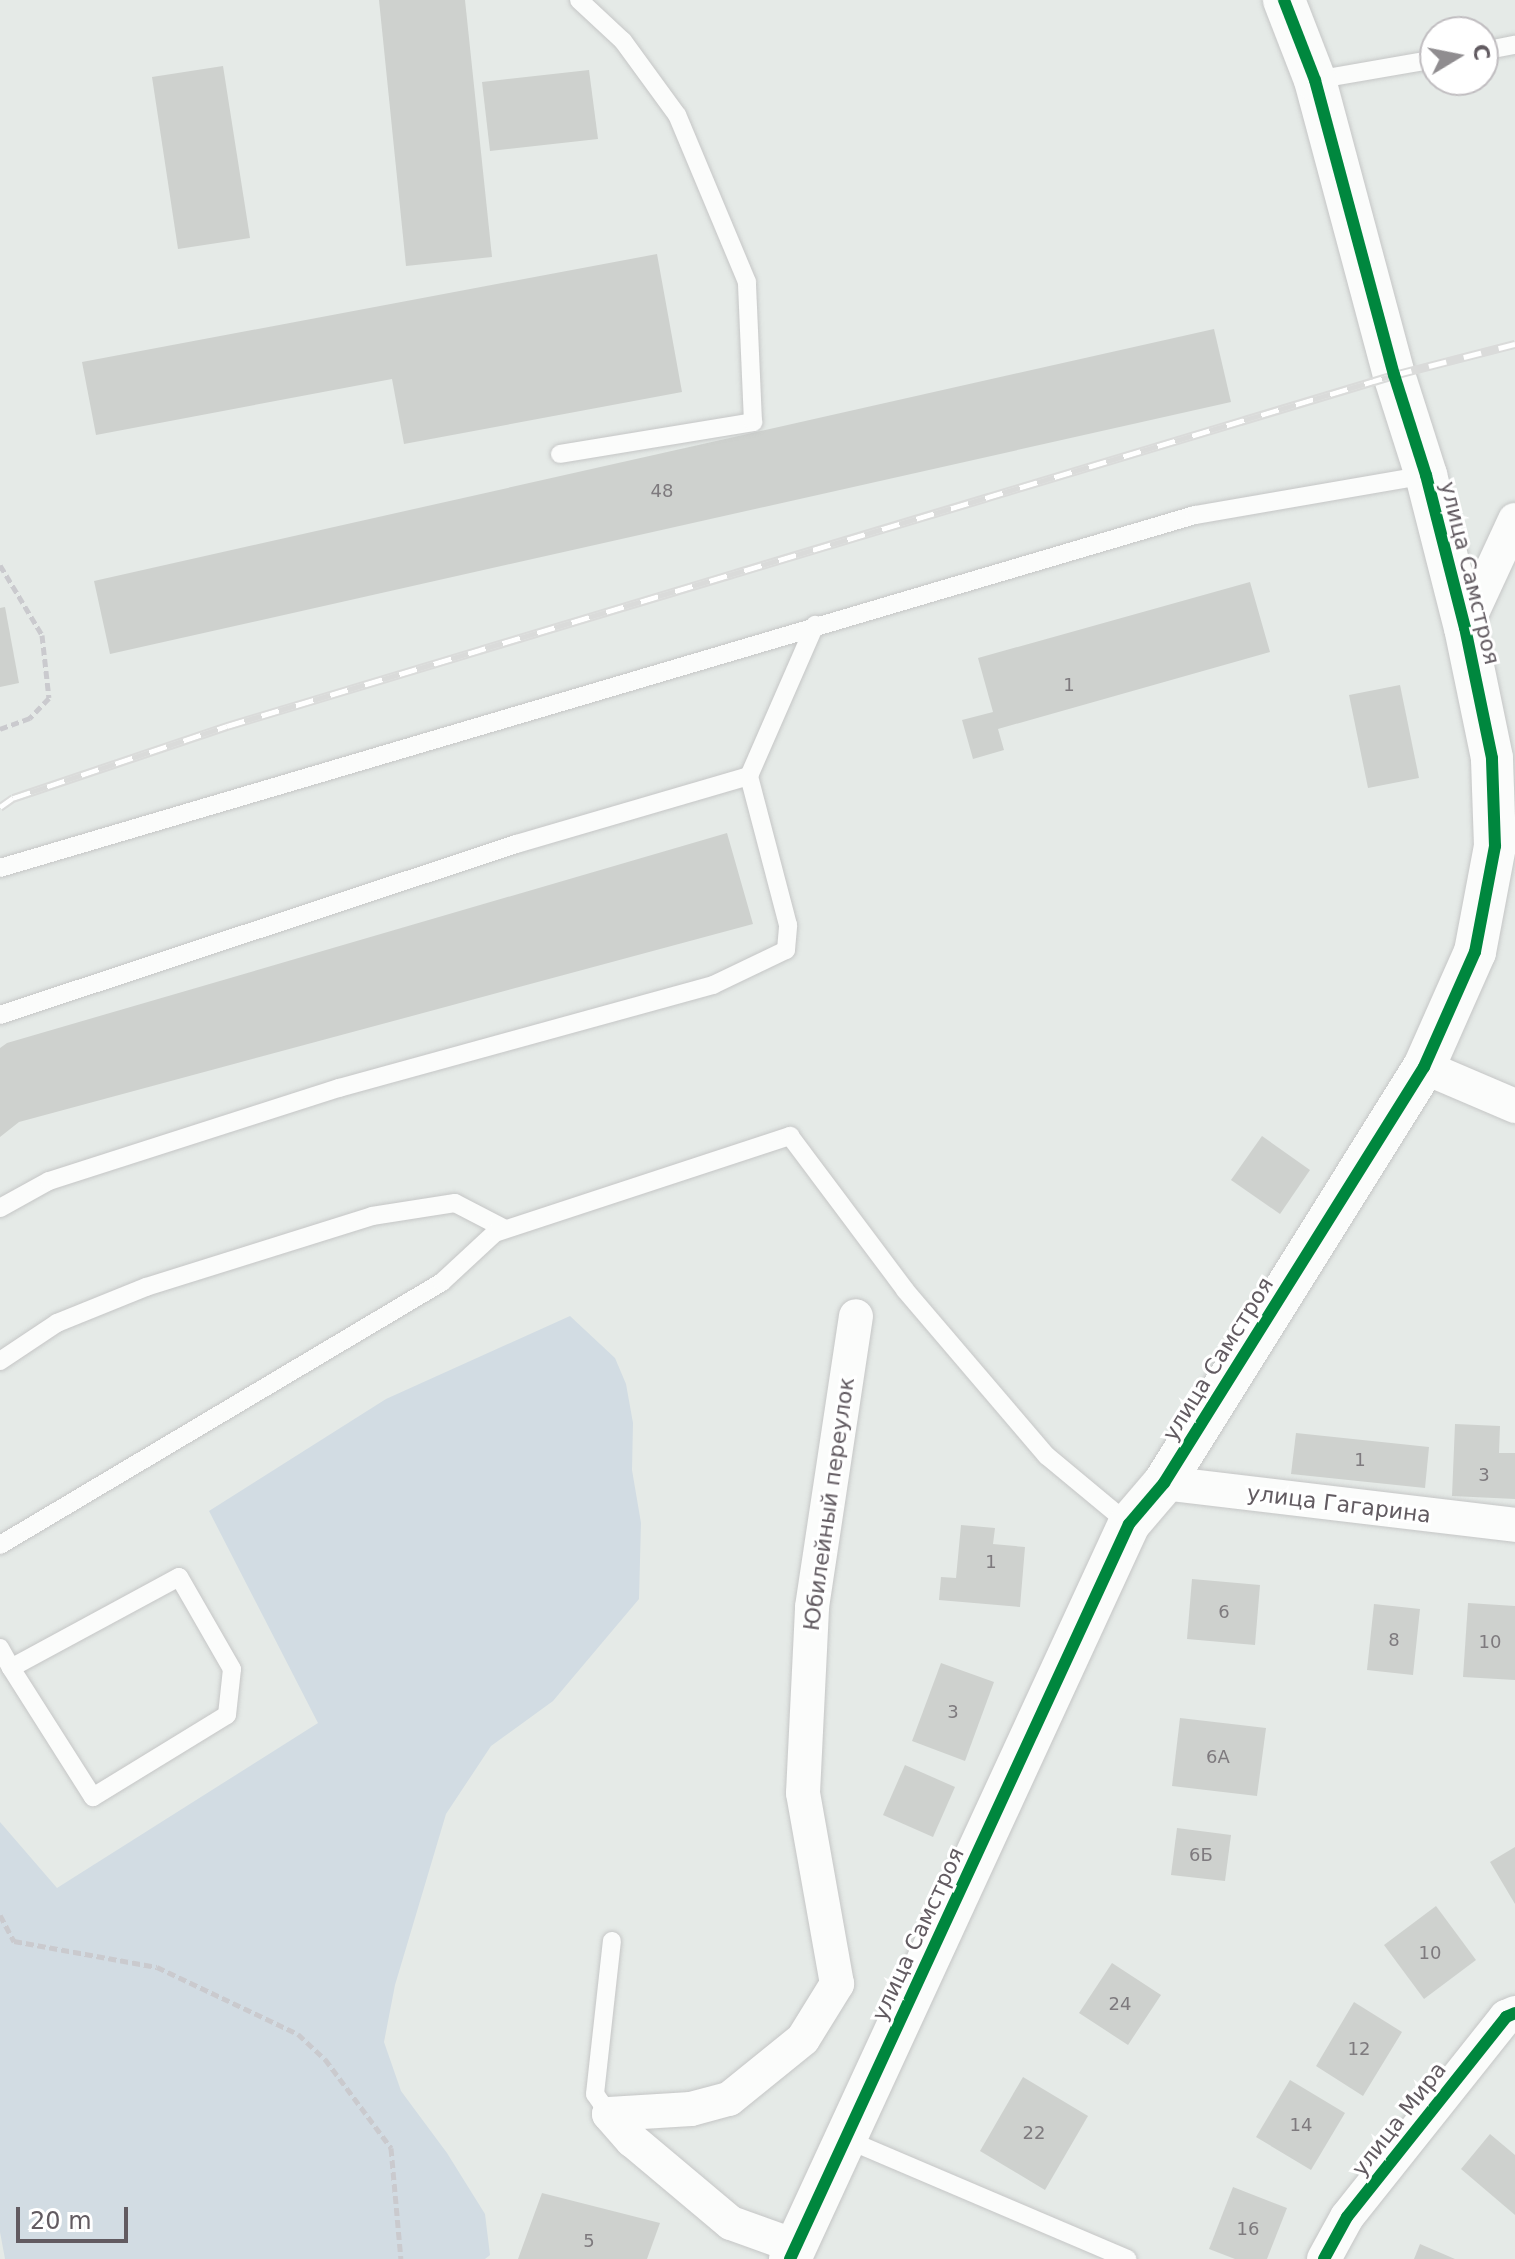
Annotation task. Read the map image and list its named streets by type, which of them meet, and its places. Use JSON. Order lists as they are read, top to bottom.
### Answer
{
  "streets": {
    "street": [
      "улица Самстроя",
      "Юбилейный переулок",
      "улица Гагарина",
      "улица Мира"
    ]
  },
  "crossings": [
    ["улица Самстроя", "улица Гагарина"]
  ],
  "house_numbers": [
    "48",
    "1",
    "1",
    "3",
    "1",
    "6",
    "8",
    "10",
    "3",
    "6А",
    "6Б",
    "10",
    "24",
    "12",
    "14",
    "22",
    "16",
    "5"
  ],
  "scale_bar": "20 m",
  "north": "right"
}
